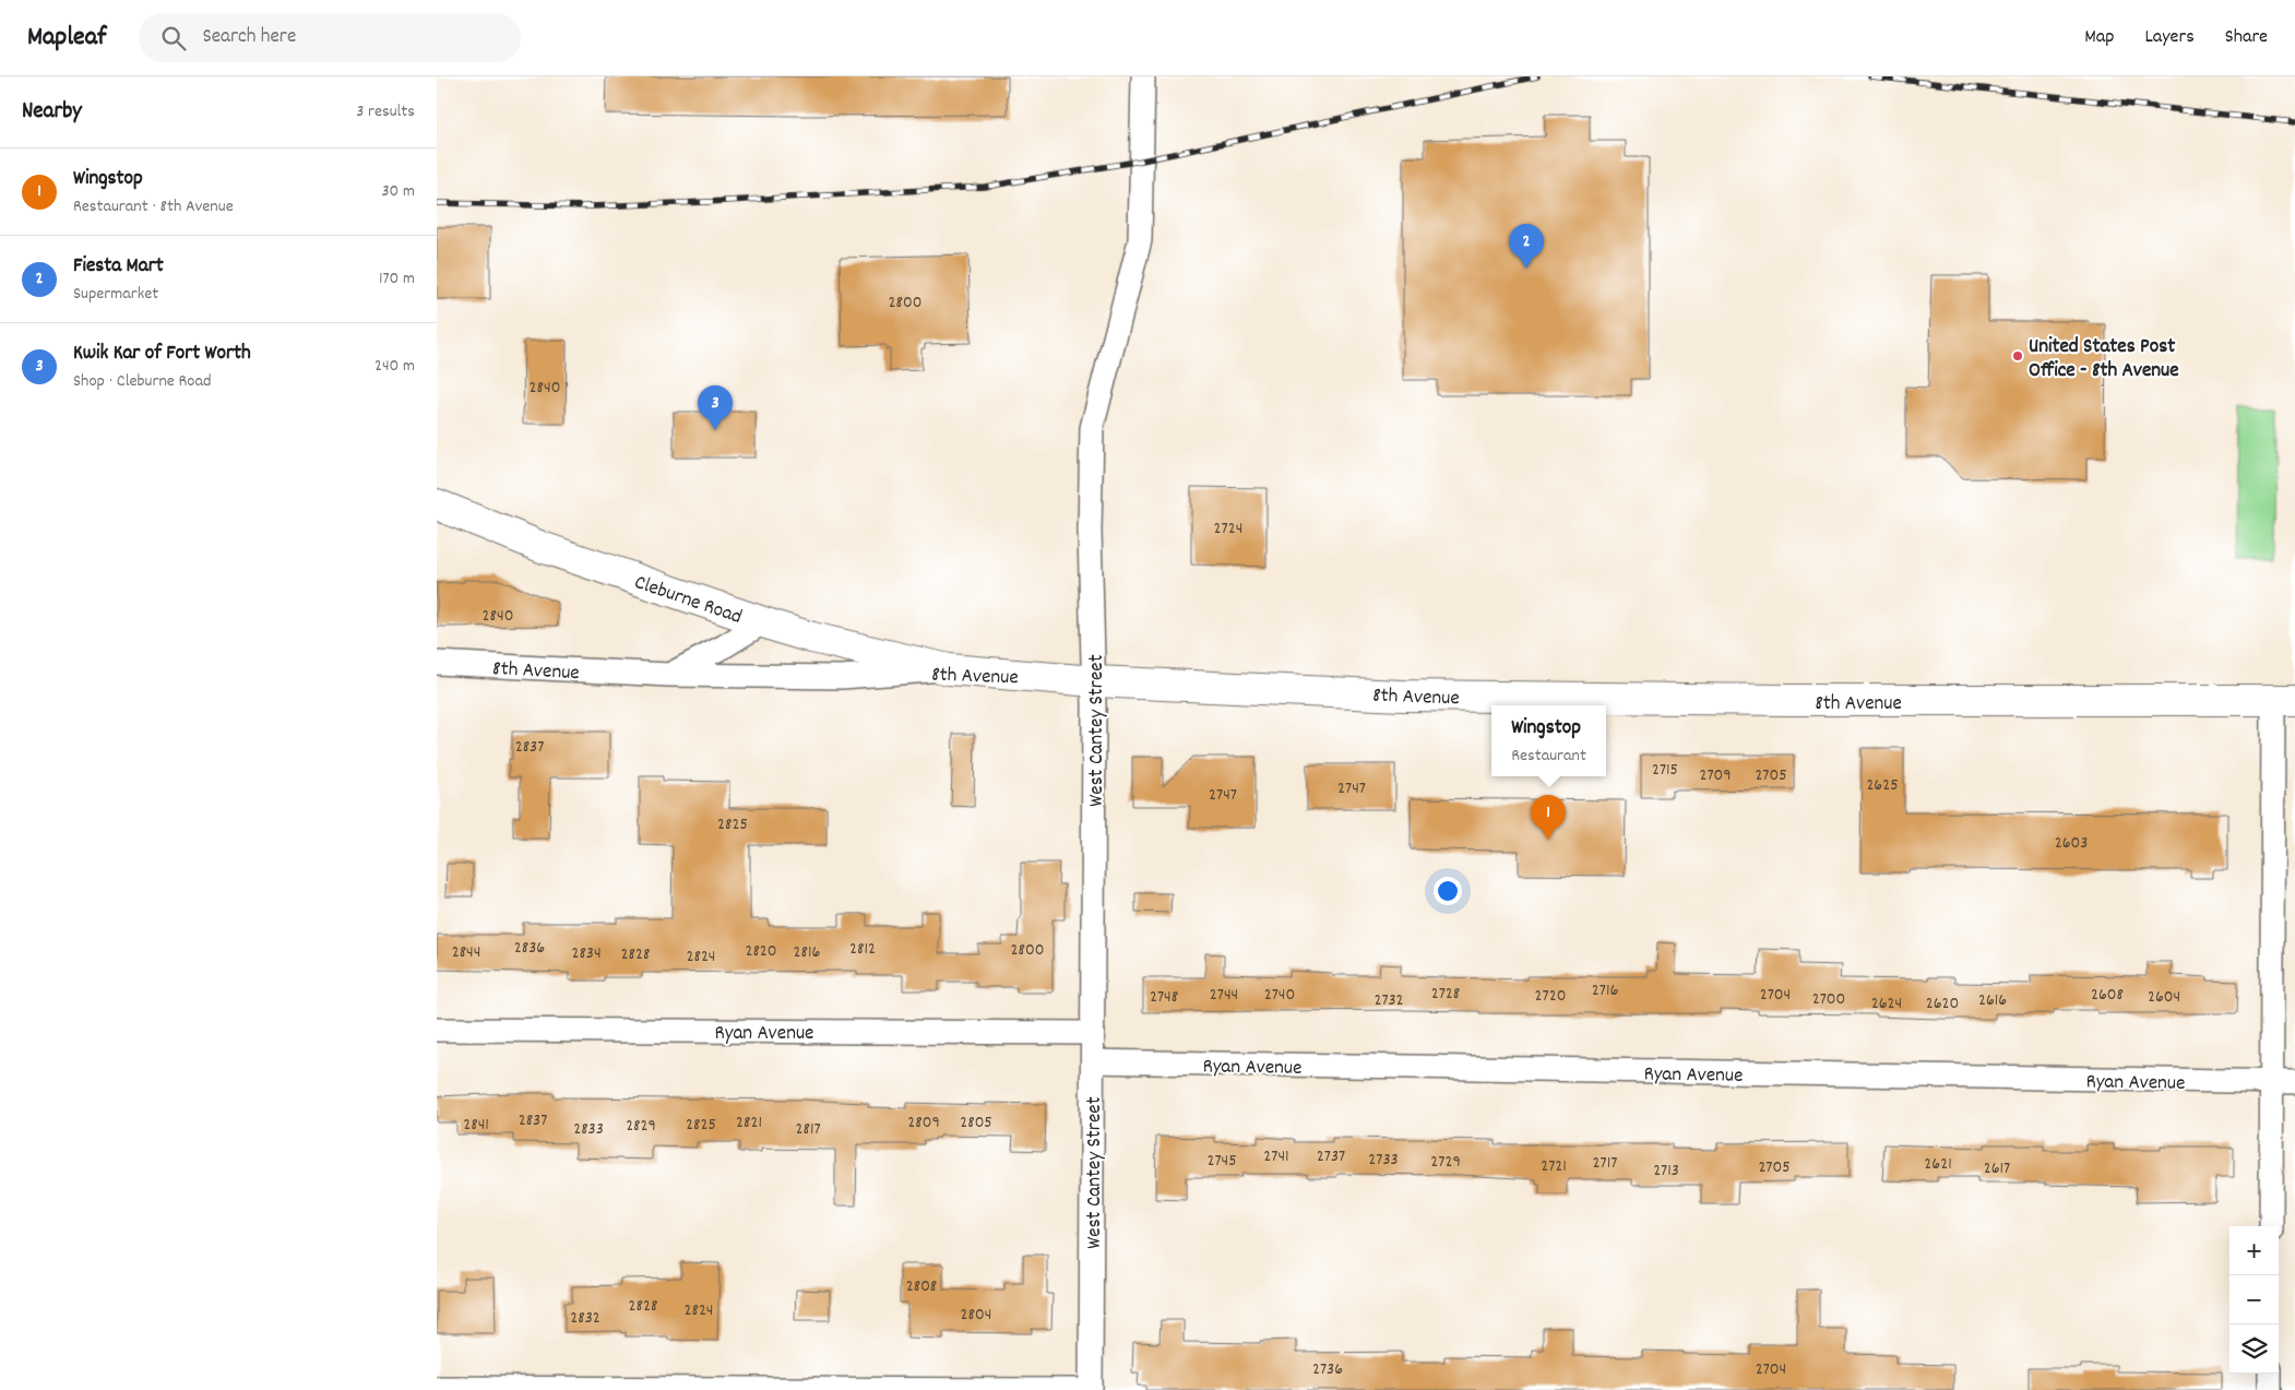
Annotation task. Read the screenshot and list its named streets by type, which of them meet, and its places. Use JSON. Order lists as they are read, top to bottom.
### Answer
{
  "streets": {
    "main road": ["Cleburne Road", "8th Avenue"],
    "street": ["West Cantey Street", "Ryan Avenue"]
  },
  "crossings": [
    ["Cleburne Road", "8th Avenue"],
    ["8th Avenue", "West Cantey Street"],
    ["West Cantey Street", "Ryan Avenue"]
  ],
  "places": ["United States Post Office - 8th Avenue"],
  "house_numbers": [
    "2800",
    "2840",
    "2724",
    "2840",
    "2837",
    "2715",
    "2709",
    "2705",
    "2625",
    "2747",
    "2747",
    "2825",
    "2603",
    "2836",
    "2812",
    "2800",
    "2820",
    "2844",
    "2816",
    "2834",
    "2828",
    "2824",
    "2716",
    "2728",
    "2744",
    "2740",
    "2704",
    "2608",
    "2720",
    "2748",
    "2604",
    "2700",
    "2732",
    "2616",
    "2624",
    "2620",
    "2837",
    "2821",
    "2809",
    "2805",
    "2841",
    "2825",
    "2829",
    "2833",
    "2817",
    "2741",
    "2737",
    "2733",
    "2745",
    "2729",
    "2717",
    "2621",
    "2721",
    "2705",
    "2617",
    "2713",
    "2808",
    "2828",
    "2824",
    "2804",
    "2832",
    "2736",
    "2704"
  ],
  "page": {
    "header": "Mapleaf",
    "search": "Search here",
    "nav": ["Map", "Layers", "Share"],
    "heading": ["Nearby", "3 results"],
    "list": [
      {
        "mark": "1",
        "name": "Wingstop",
        "note": "Restaurant · 8th Avenue",
        "value": "30 m"
      },
      {
        "mark": "2",
        "name": "Fiesta Mart",
        "note": "Supermarket",
        "value": "170 m"
      },
      {
        "mark": "3",
        "name": "Kwik Kar of Fort Worth",
        "note": "Shop · Cleburne Road",
        "value": "240 m"
      }
    ],
    "pins": ["2", "3", "1"],
    "popup": ["Wingstop", "Restaurant"],
    "map_buttons": ["+", "−"]
  }
}
